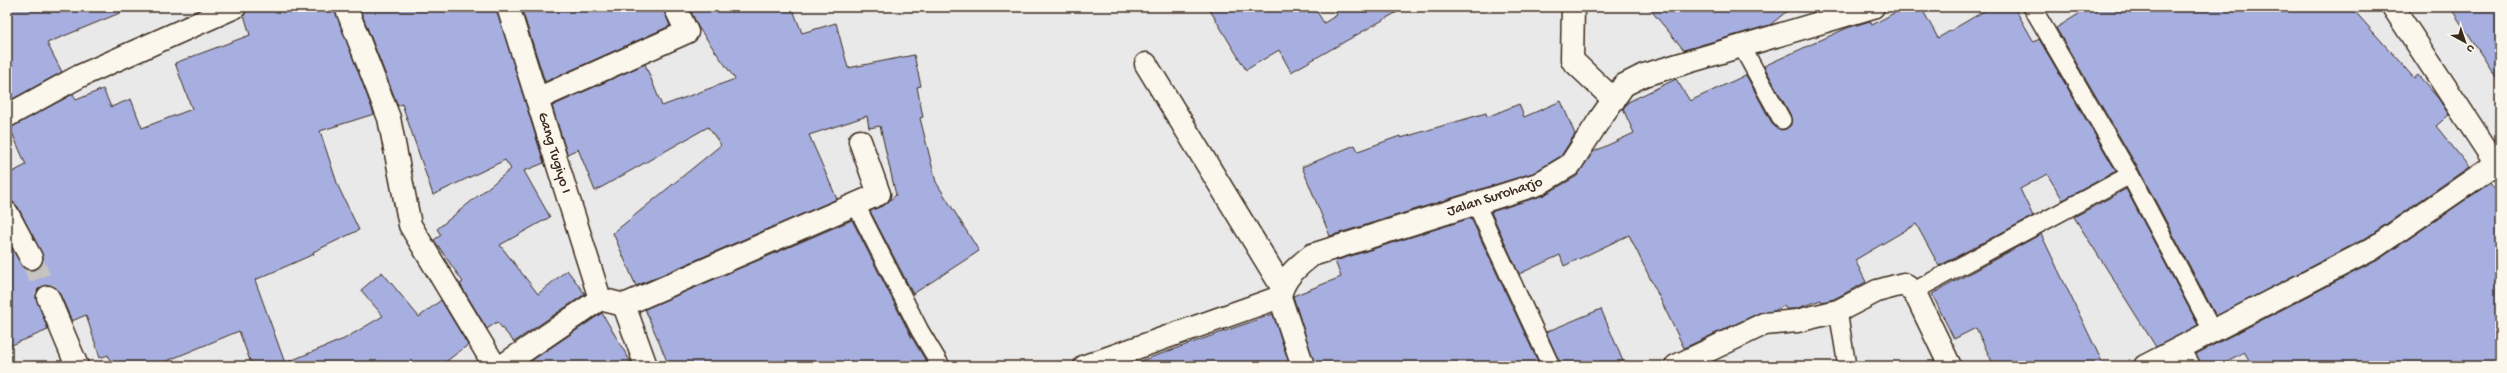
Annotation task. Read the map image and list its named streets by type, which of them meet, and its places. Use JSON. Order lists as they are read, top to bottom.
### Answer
{
  "streets": {
    "street": ["Gang Tugiyo I", "Jalan Suroharjo"]
  },
  "north": "bottom right"
}
